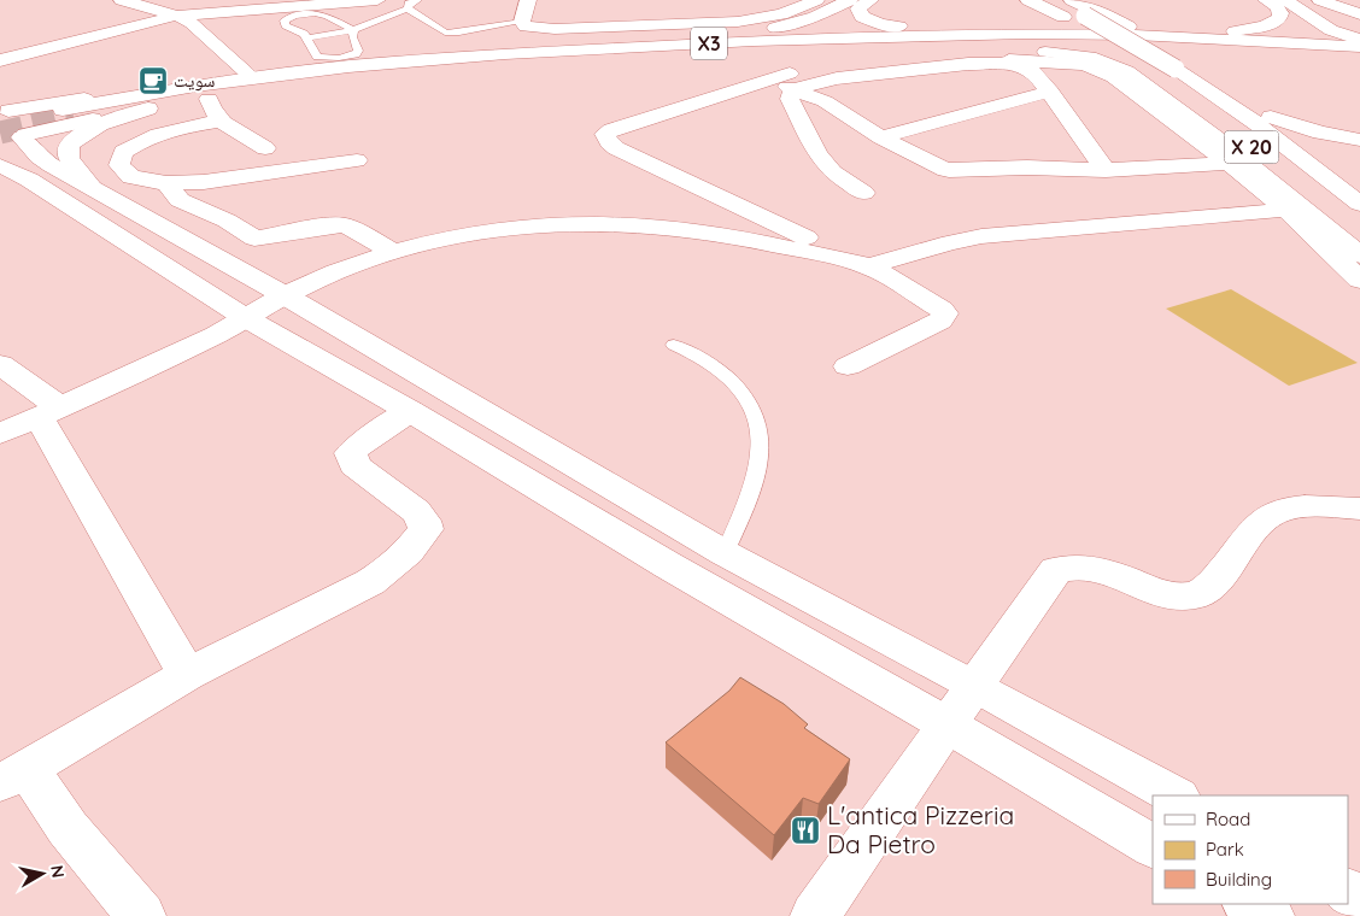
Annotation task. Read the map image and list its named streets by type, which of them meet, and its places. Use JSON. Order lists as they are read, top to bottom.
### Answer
{
  "streets": {
    "main road": ["X3", "X 20"]
  },
  "places": {
    "cafe": ["سويت"],
    "restaurant": ["L'antica Pizzeria Da Pietro"]
  },
  "legend": ["Road", "Park", "Building"],
  "north": "right"
}
